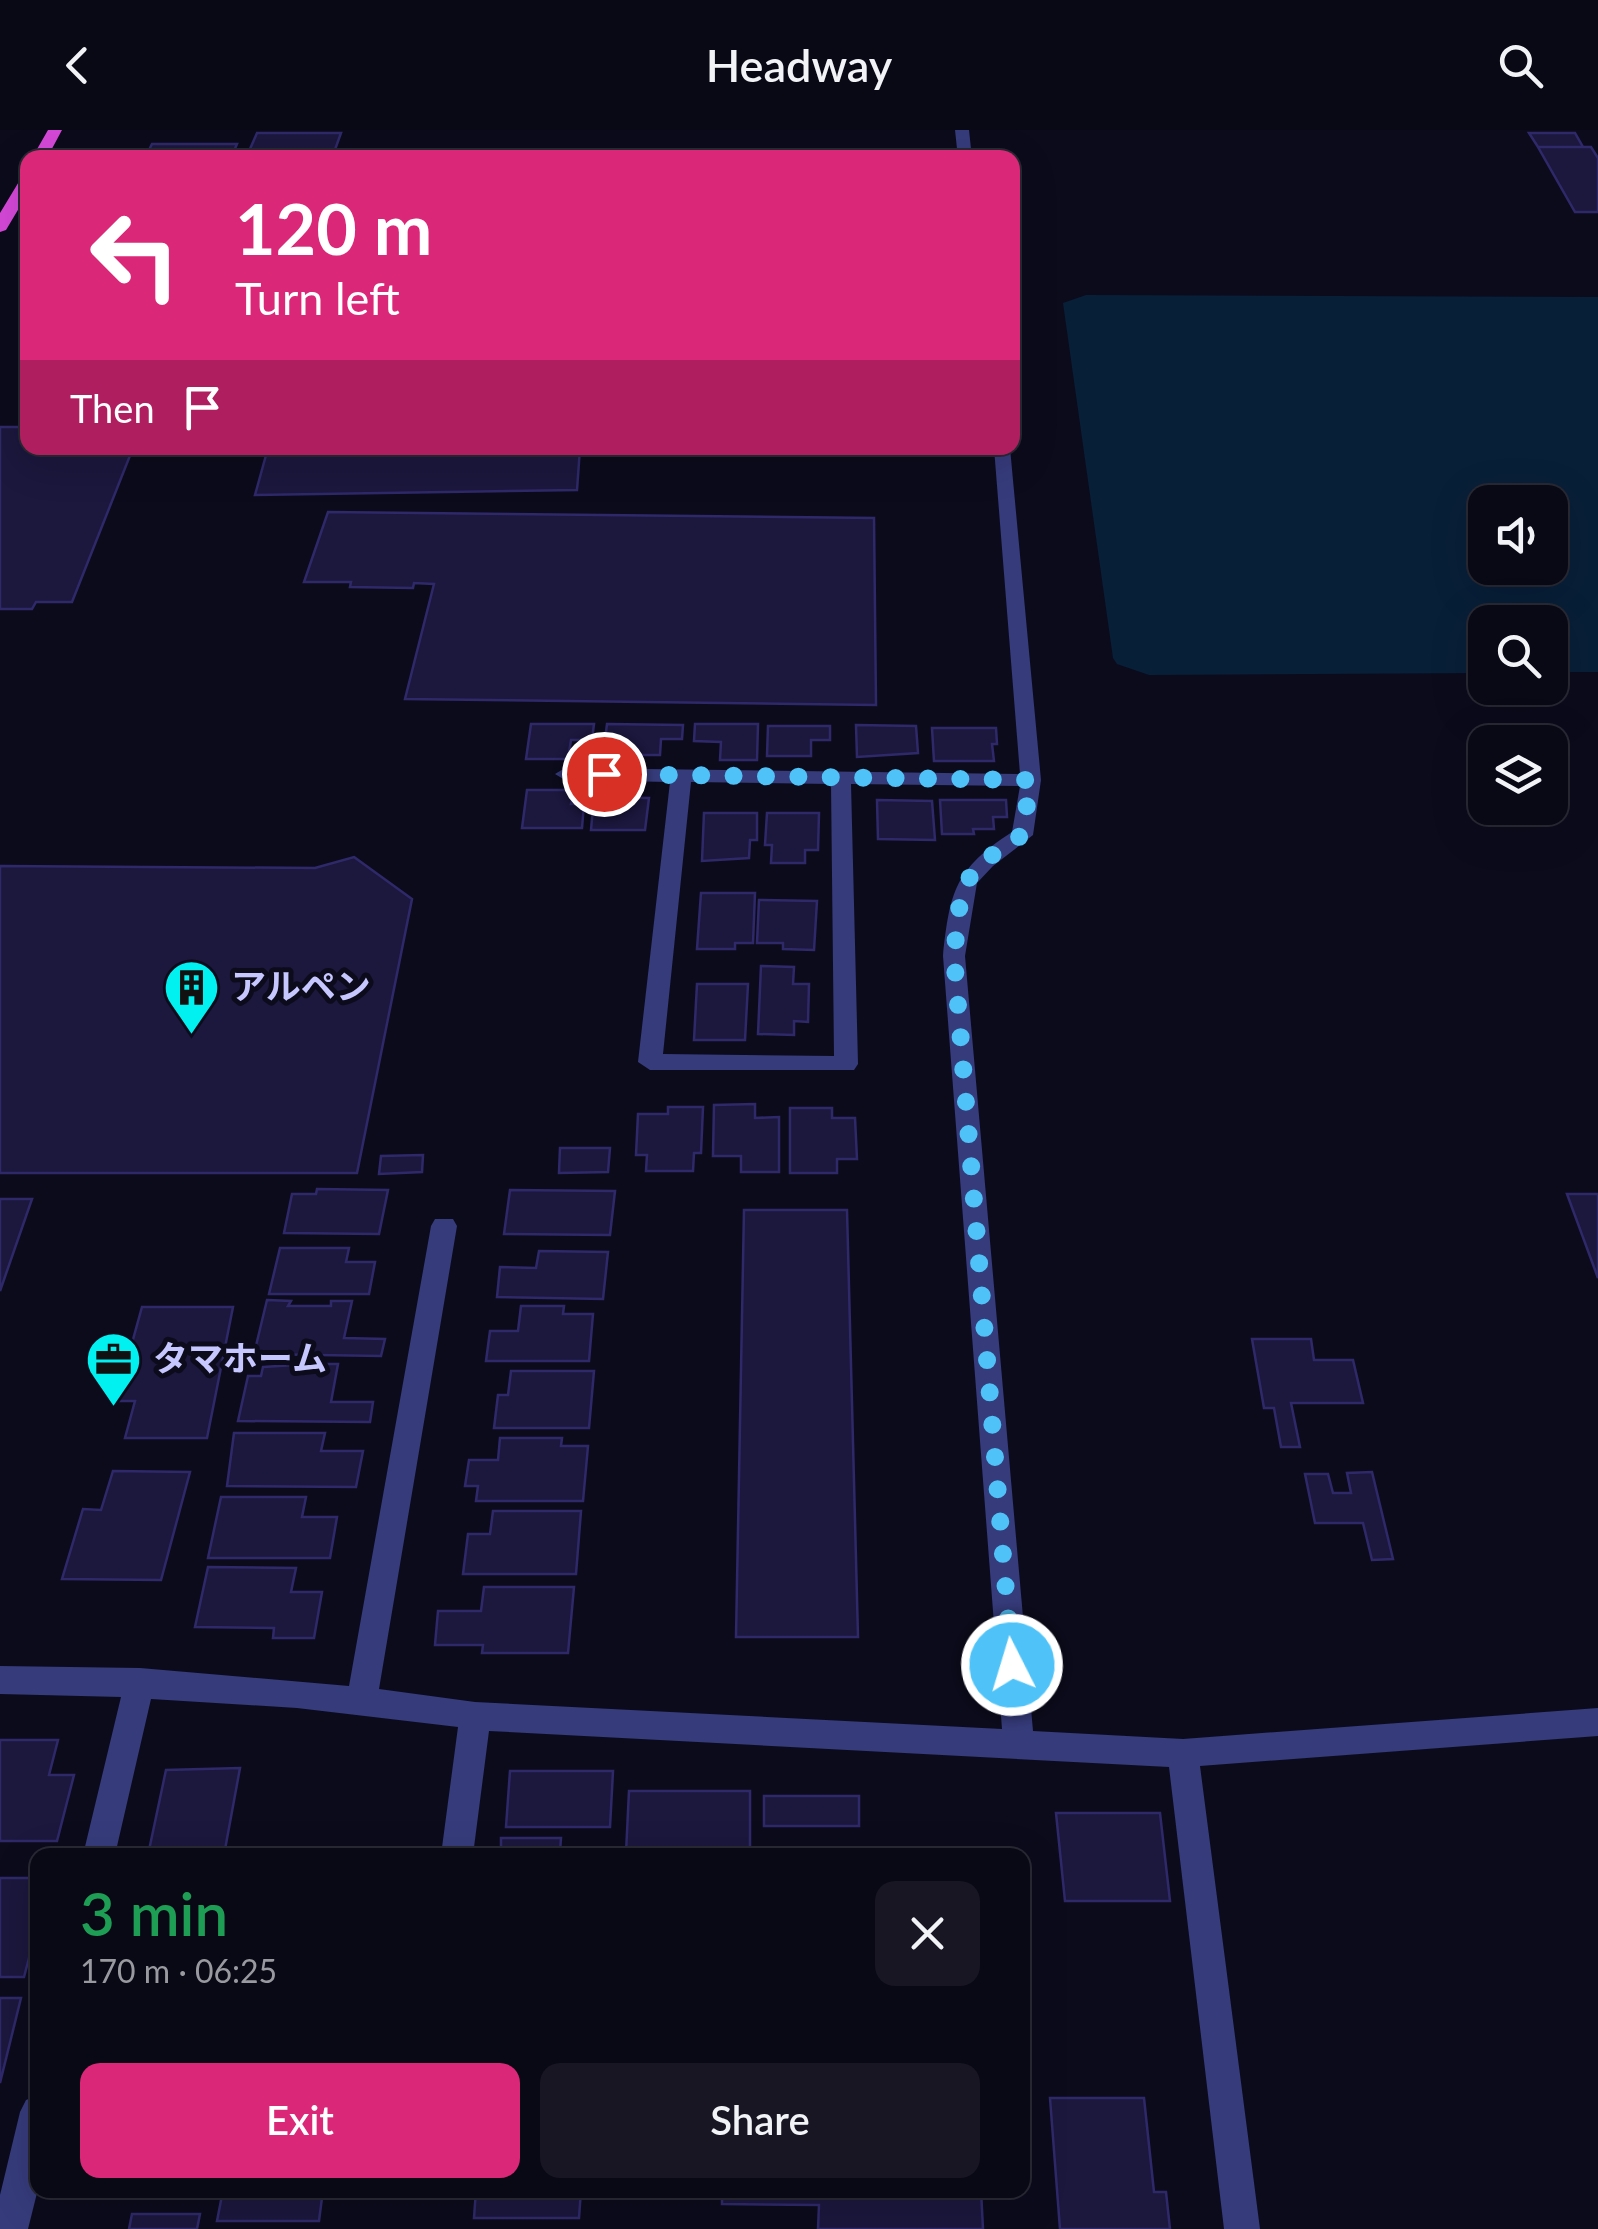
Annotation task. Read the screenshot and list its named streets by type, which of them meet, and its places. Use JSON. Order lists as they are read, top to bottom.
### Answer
{
  "places": {
    "building": ["アルペン"],
    "office": ["タマホーム"]
  },
  "page": {
    "header": "Headway",
    "turn": ["120 m", "Turn left"],
    "then": "Then",
    "heading": ["3 min", "170 m · 06:25"],
    "buttons": ["Exit", "Share"]
  }
}
